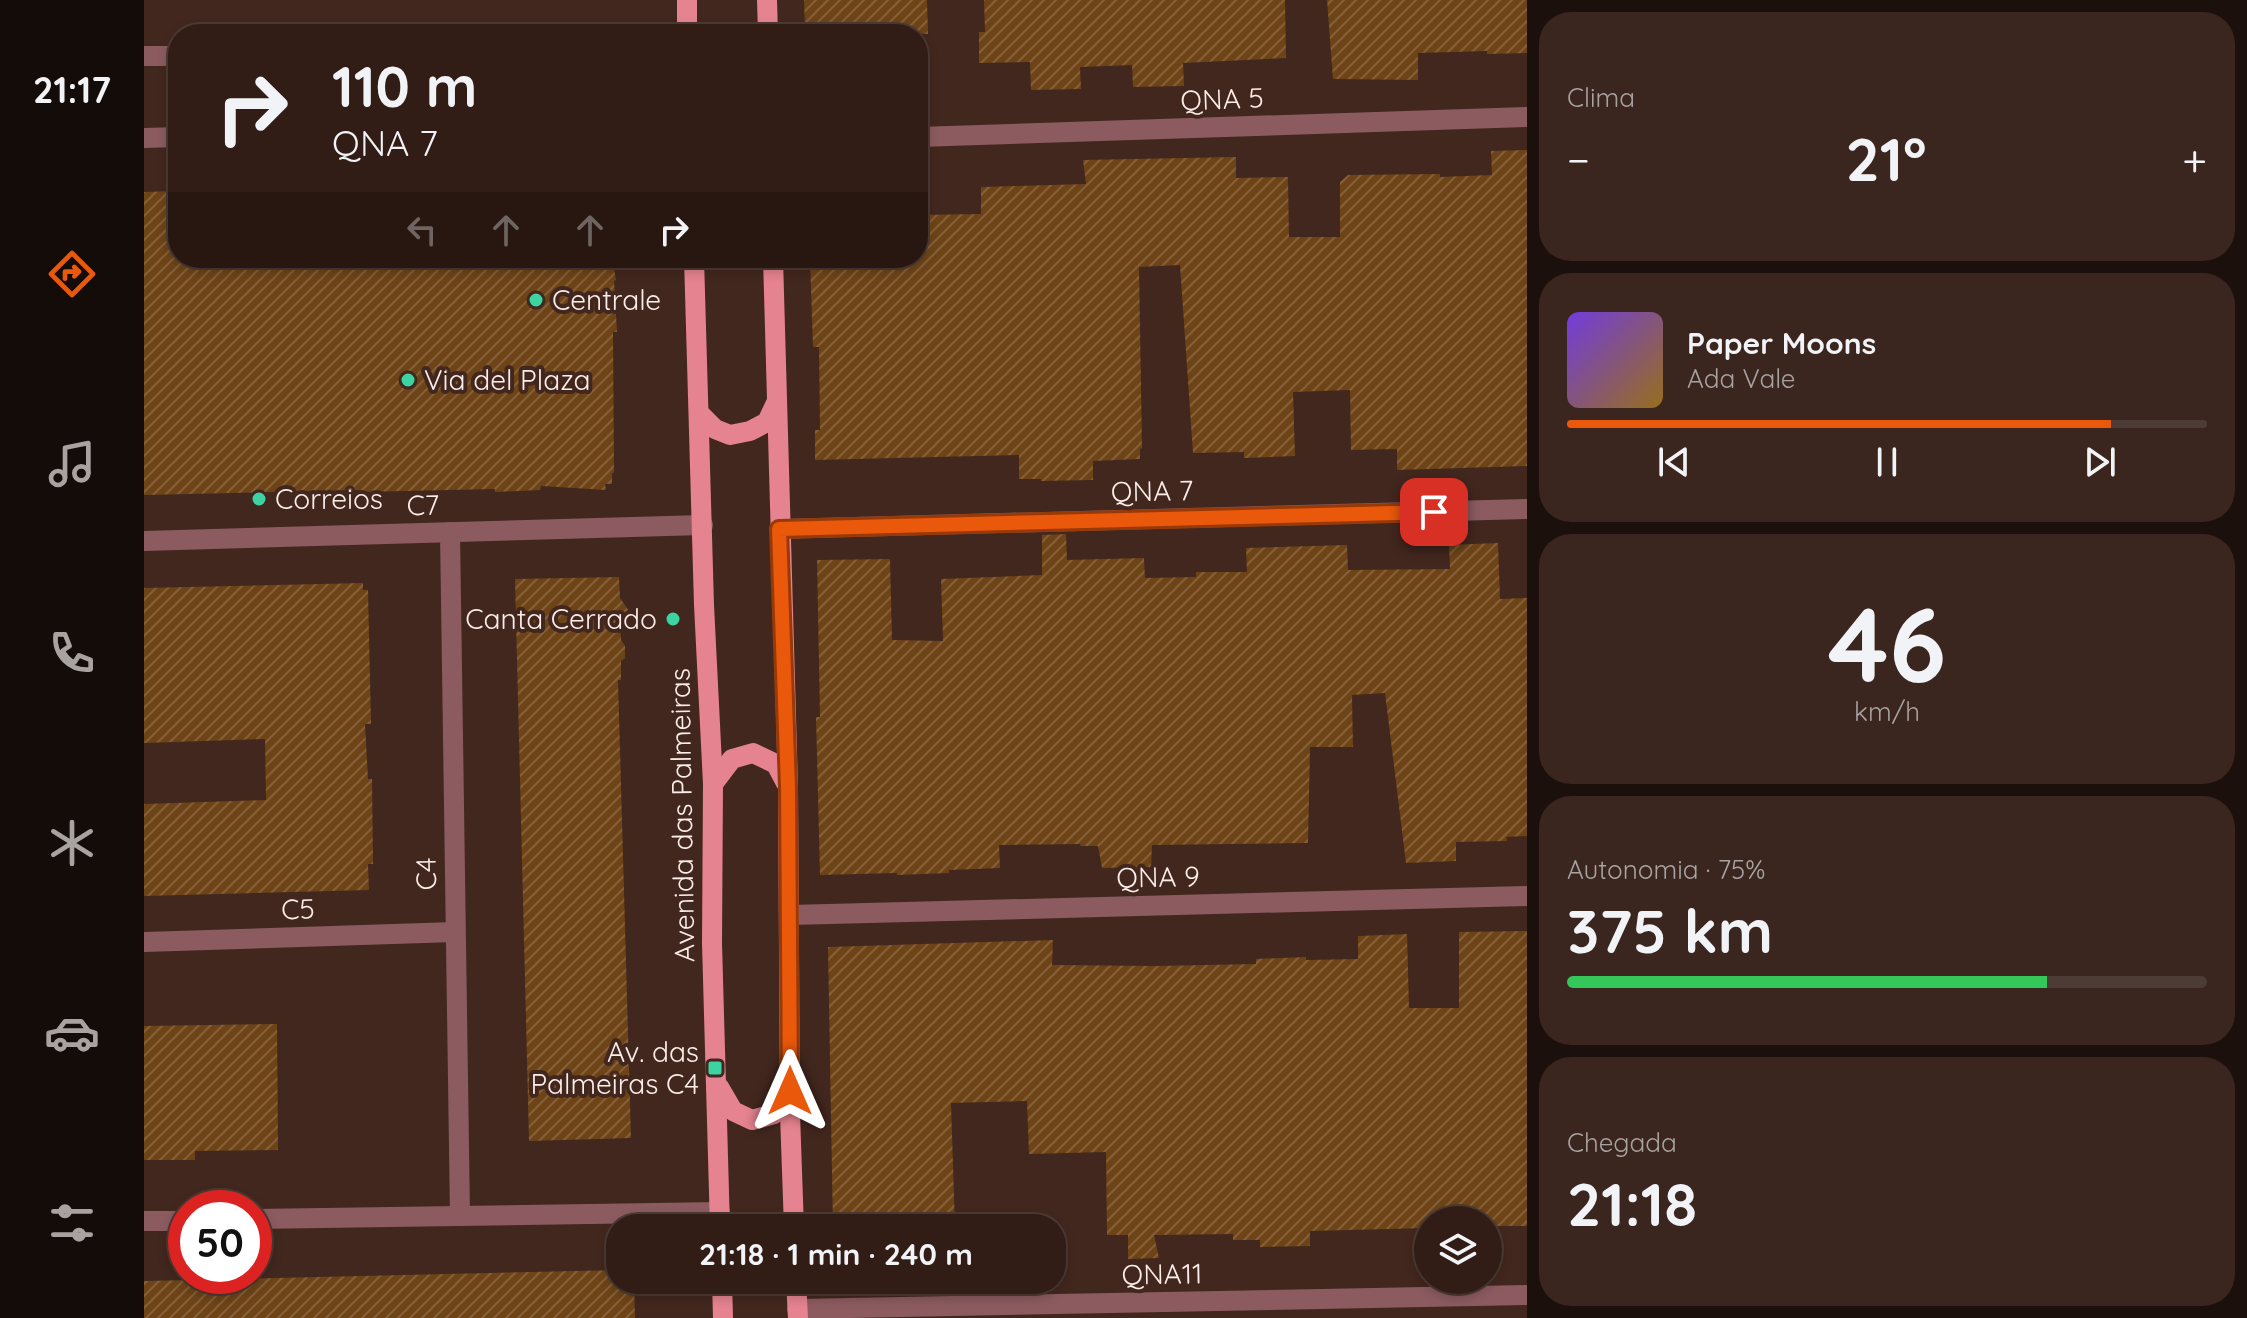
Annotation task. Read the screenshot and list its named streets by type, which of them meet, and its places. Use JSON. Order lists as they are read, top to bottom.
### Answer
{
  "streets": {
    "main road": ["Avenida das Palmeiras"],
    "street": [
      "QNA 5",
      "QNA 7",
      "C7",
      "C4",
      "QNA 9",
      "C5",
      "QNA11"
    ]
  },
  "crossings": [
    ["C7", "Avenida das Palmeiras"],
    ["C7", "C4"],
    ["C4", "C5"]
  ],
  "places": {
    "other": [
      "Centrale",
      "Via del Plaza",
      "Correios",
      "Canta Cerrado"
    ],
    "transit": ["Av. das Palmeiras C4"]
  },
  "page": {
    "tabs": "21:17",
    "tile": [
      "Clima",
      ["46", "km/h"],
      ["Autonomia · 75%", "375 km"],
      ["Chegada", "21:18"]
    ],
    "turn": ["110 m", "QNA 7"],
    "heat": ["−", "21°", "+"],
    "song": ["Paper Moons", "Ada Vale"],
    "limit": "50",
    "trip": "21:18 · 1 min · 240 m"
  }
}
